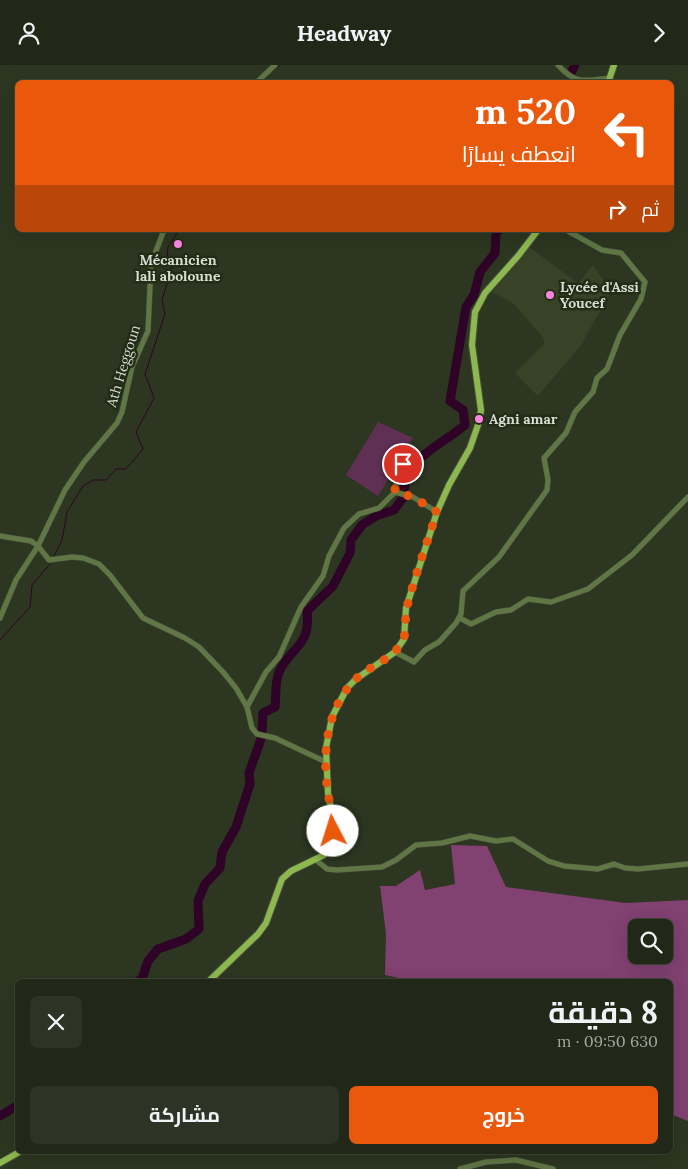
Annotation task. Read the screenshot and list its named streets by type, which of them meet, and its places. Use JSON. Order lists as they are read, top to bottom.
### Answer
{
  "streets": {
    "street": ["Ath Heggoun"]
  },
  "places": ["Mécanicien lali aboloune", "Lycée d'Assi Youcef", "Agni amar"],
  "page": {
    "header": "Headway",
    "turn": ["520 m", "انعطف يسارًا"],
    "then": "ثم",
    "heading": ["8 دقيقة", "630 m · 09:50"],
    "buttons": ["خروج", "مشاركة"]
  }
}
